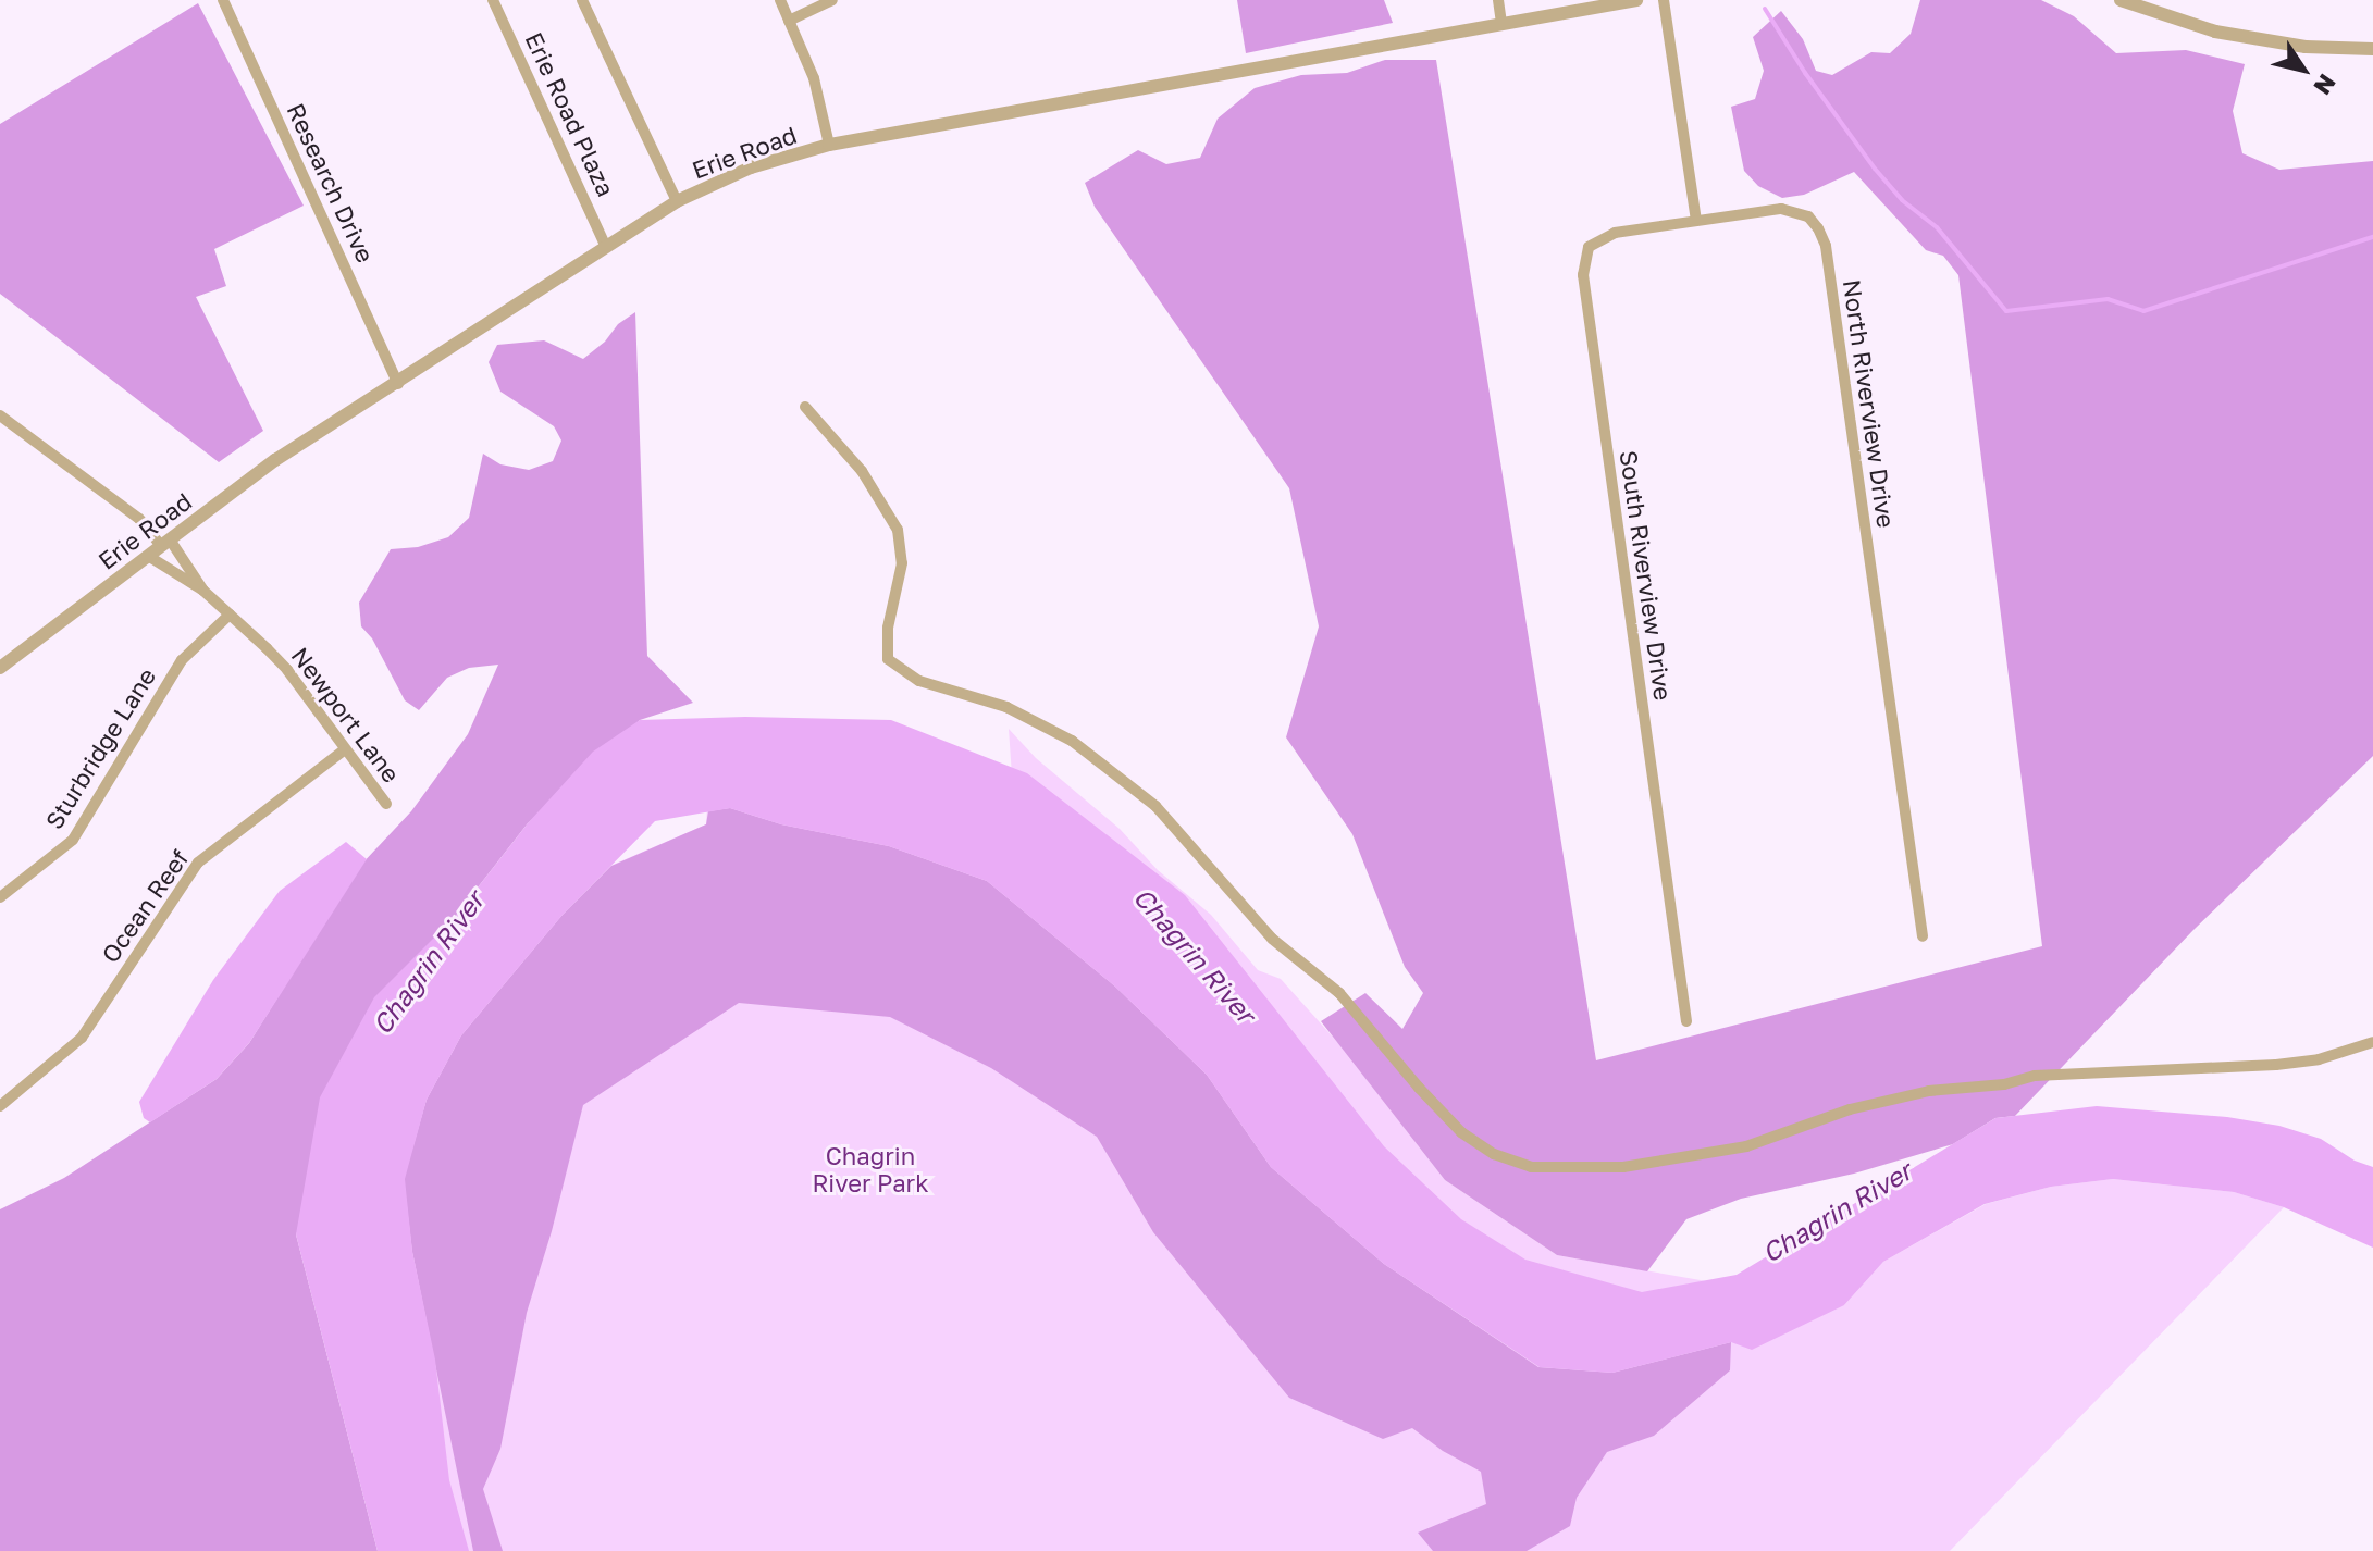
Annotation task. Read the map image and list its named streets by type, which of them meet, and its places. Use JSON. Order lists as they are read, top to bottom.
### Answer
{
  "streets": {
    "street": [
      "Erie Road Plaza",
      "Erie Road",
      "Research Drive",
      "North Riverview Drive",
      "South Riverview Drive",
      "Newport Lane",
      "Sturbridge Lane",
      "Ocean Reef"
    ]
  },
  "crossings": [
    ["Erie Road Plaza", "Erie Road"],
    ["Erie Road", "Research Drive"],
    ["Erie Road", "Newport Lane"],
    ["North Riverview Drive", "South Riverview Drive"],
    ["Newport Lane", "Sturbridge Lane"],
    ["Newport Lane", "Ocean Reef"]
  ],
  "water": ["Chagrin River"],
  "parks": ["Chagrin River Park"],
  "north": "bottom right"
}
